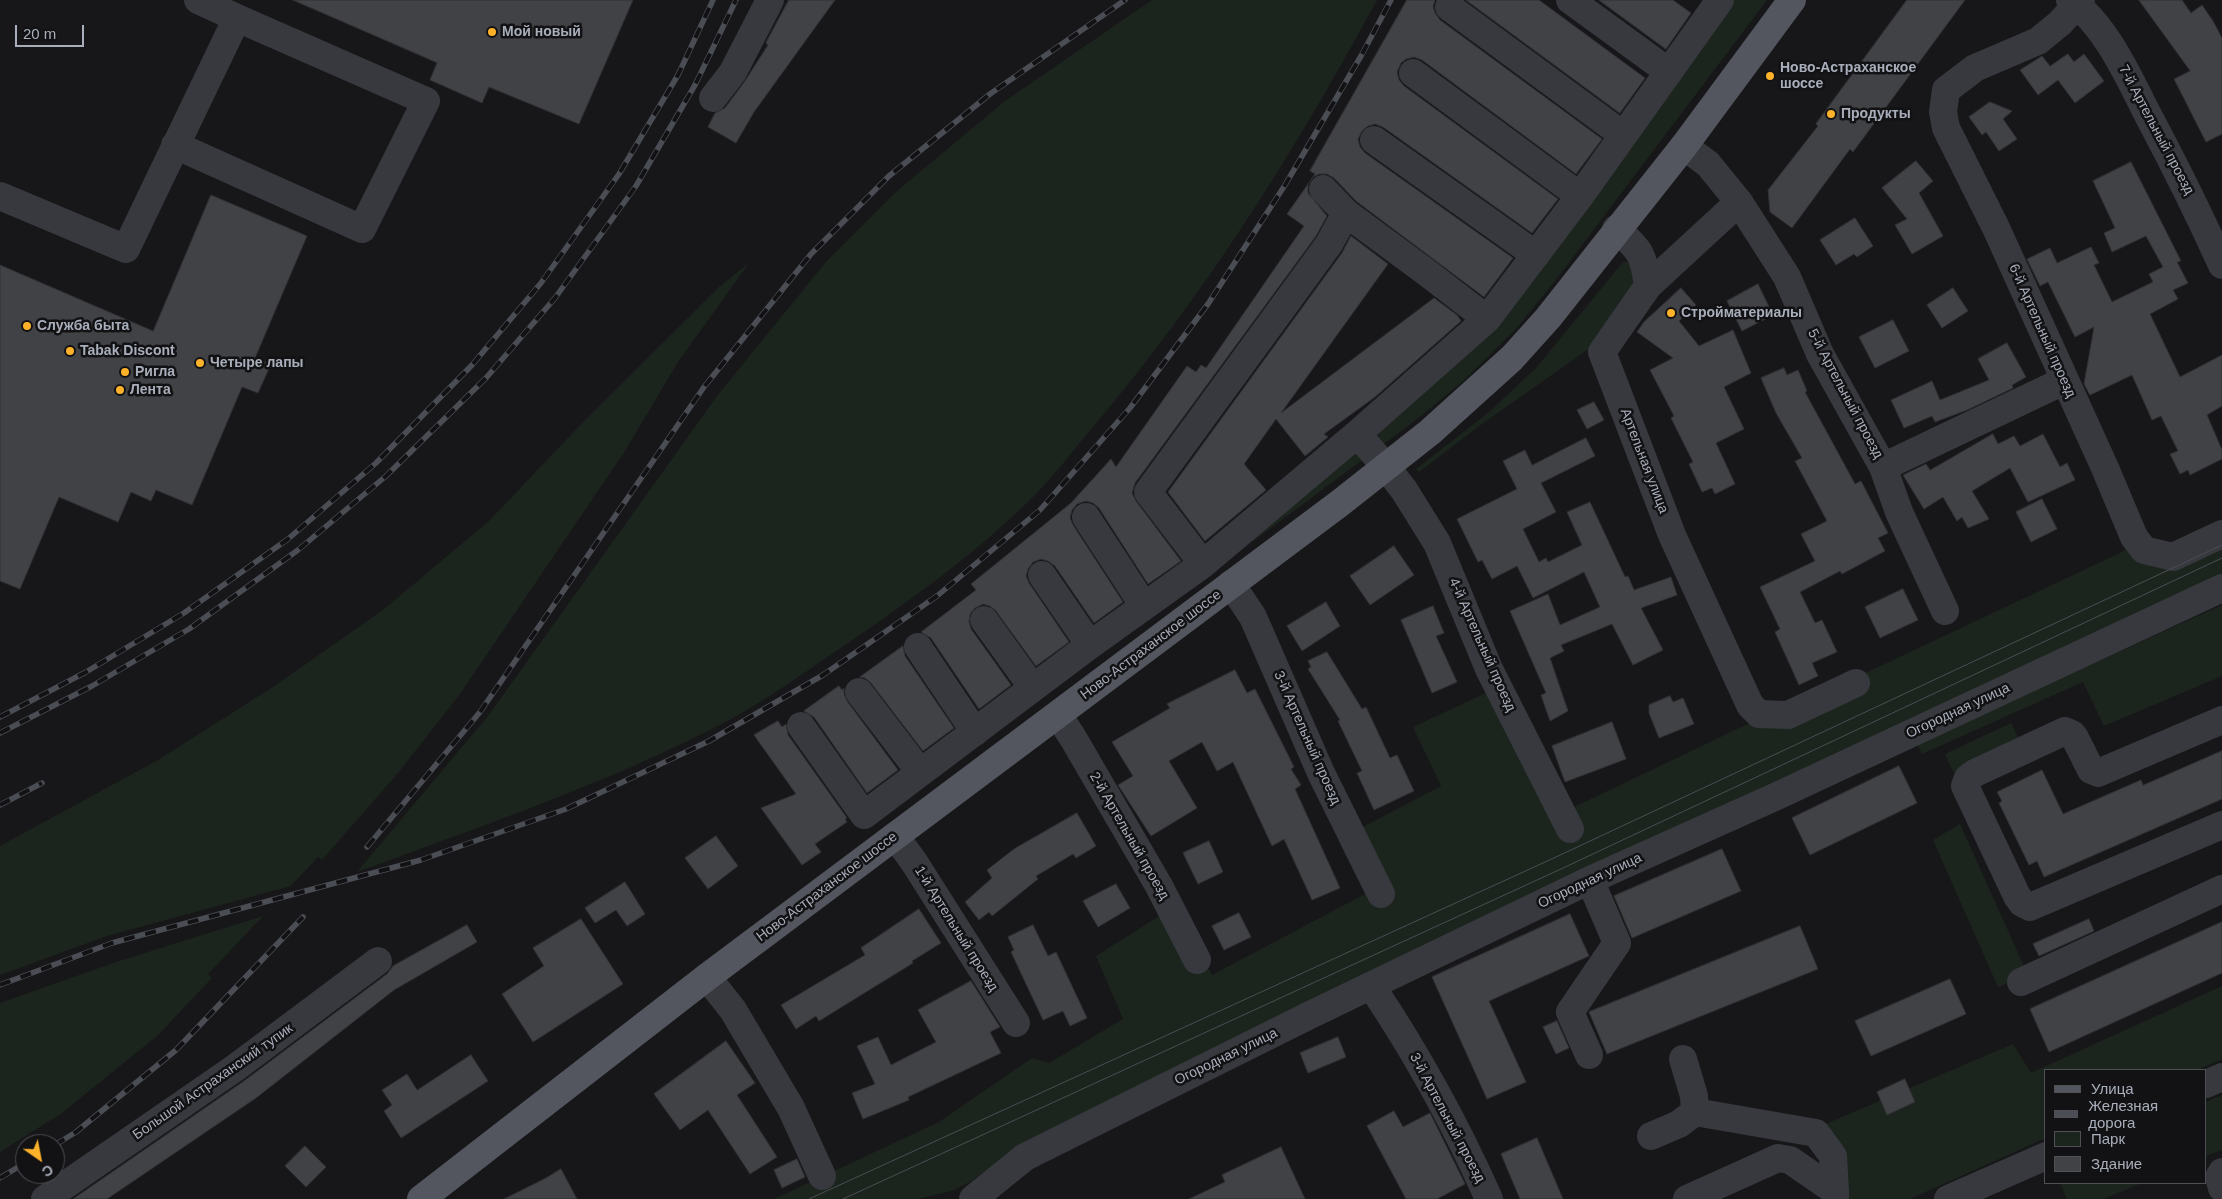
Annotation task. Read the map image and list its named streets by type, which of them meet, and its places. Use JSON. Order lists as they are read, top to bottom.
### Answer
{
  "streets": {
    "main road": ["Ново-Астраханское шоссе"],
    "street": [
      "7-й Артельный проезд",
      "6-й Артельный проезд",
      "5-й Артельный проезд",
      "Артельная улица",
      "4-й Артельный проезд",
      "Огородная улица",
      "3-й Артельный проезд",
      "2-й Артельный проезд",
      "1-й Артельный проезд",
      "Большой Астраханский тупик"
    ]
  },
  "crossings": [
    ["7-й Артельный проезд", "6-й Артельный проезд"],
    ["5-й Артельный проезд", "Ново-Астраханское шоссе"],
    ["Ново-Астраханское шоссе", "4-й Артельный проезд"],
    ["Ново-Астраханское шоссе", "3-й Артельный проезд"],
    ["Ново-Астраханское шоссе", "2-й Артельный проезд"],
    ["Ново-Астраханское шоссе", "1-й Артельный проезд"],
    ["Огородная улица", "3-й Артельный проезд"]
  ],
  "places": [
    "Мой новый",
    "Ново-Астраханское шоссе",
    "Продукты",
    "Стройматериалы",
    "Служба быта",
    "Tabak Discont",
    "Четыре лапы",
    "Ригла",
    "Лента"
  ],
  "legend": [
    "Улица",
    "Железная дорога",
    "Парк",
    "Здание"
  ],
  "scale_bar": "20 m",
  "north": "bottom right"
}
